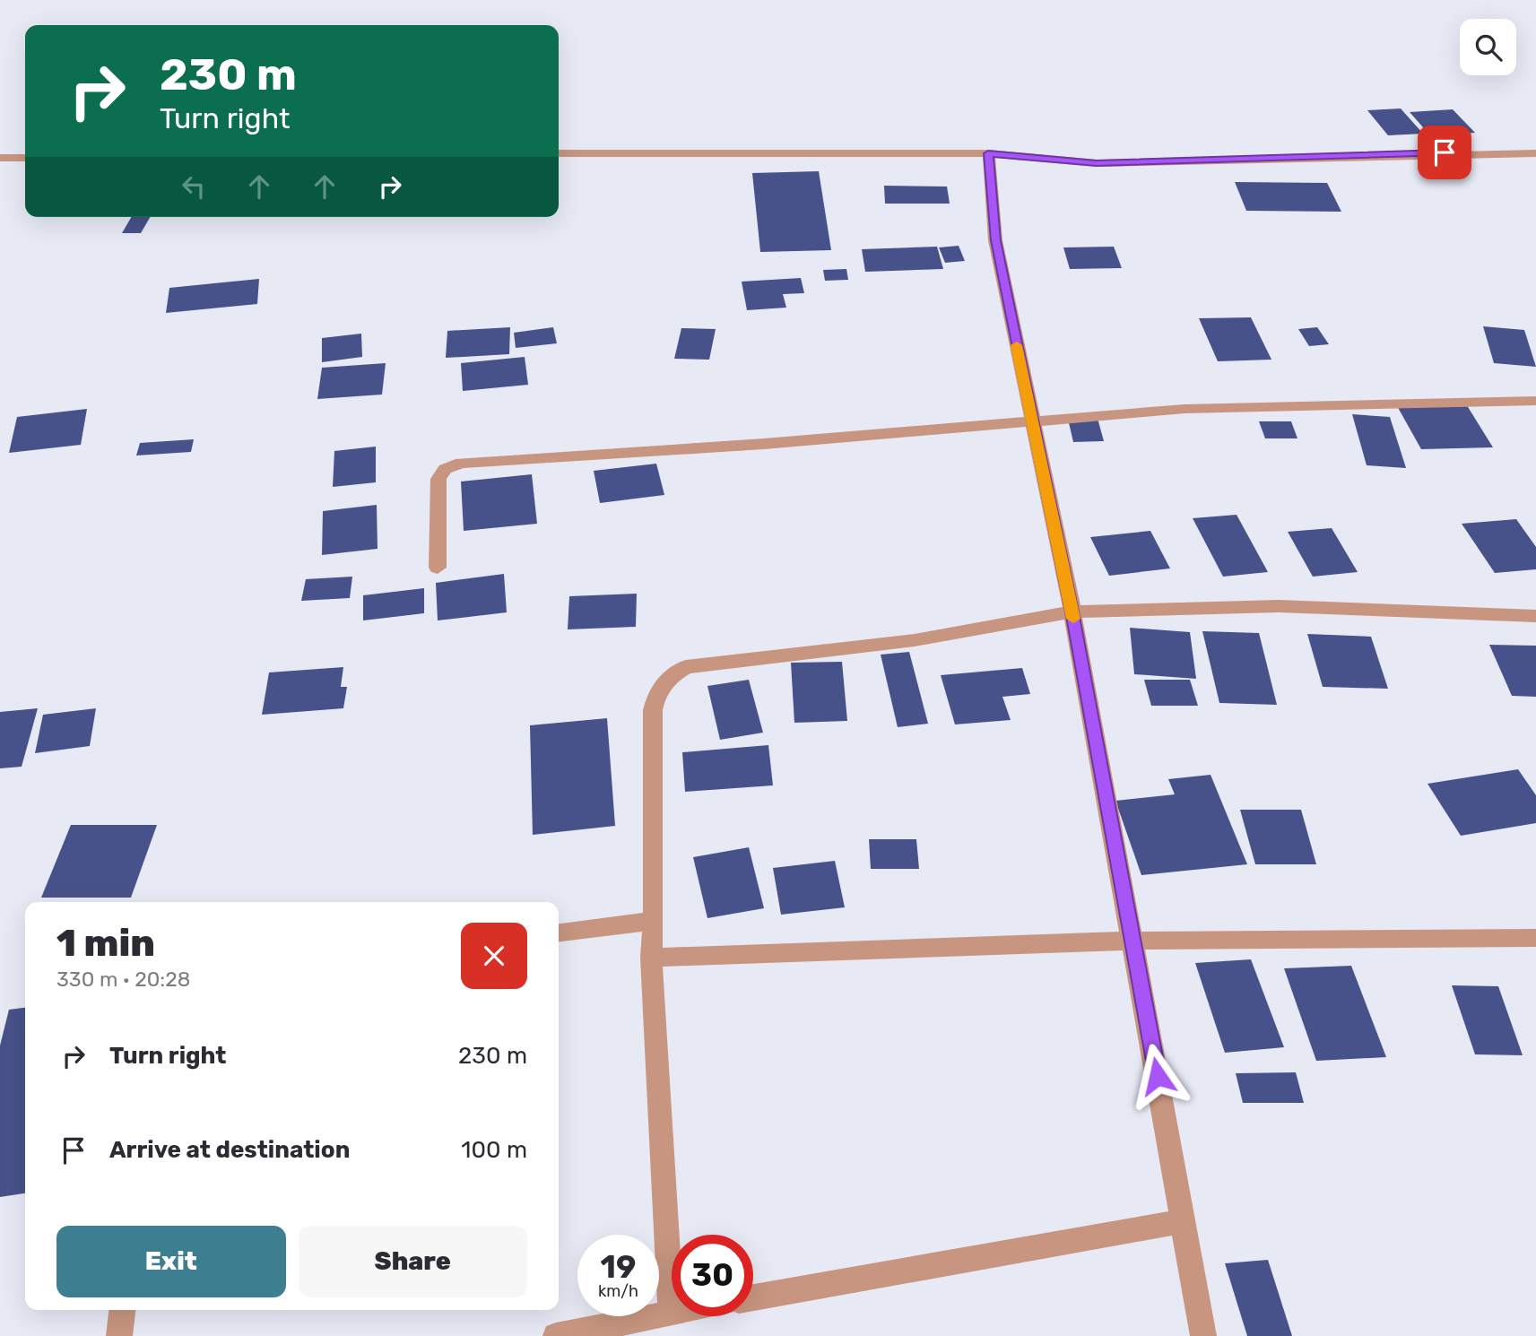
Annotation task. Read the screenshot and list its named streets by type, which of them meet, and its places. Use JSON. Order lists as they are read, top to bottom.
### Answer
{
  "page": {
    "turn": ["230 m", "Turn right"],
    "heading": ["1 min", "330 m · 20:28"],
    "list": [
      {
        "name": "Turn right",
        "value": "230 m"
      },
      {
        "name": "Arrive at destination",
        "value": "100 m"
      }
    ],
    "buttons": ["Exit", "Share"],
    "speed": "19 km/h",
    "limit": "30"
  }
}
